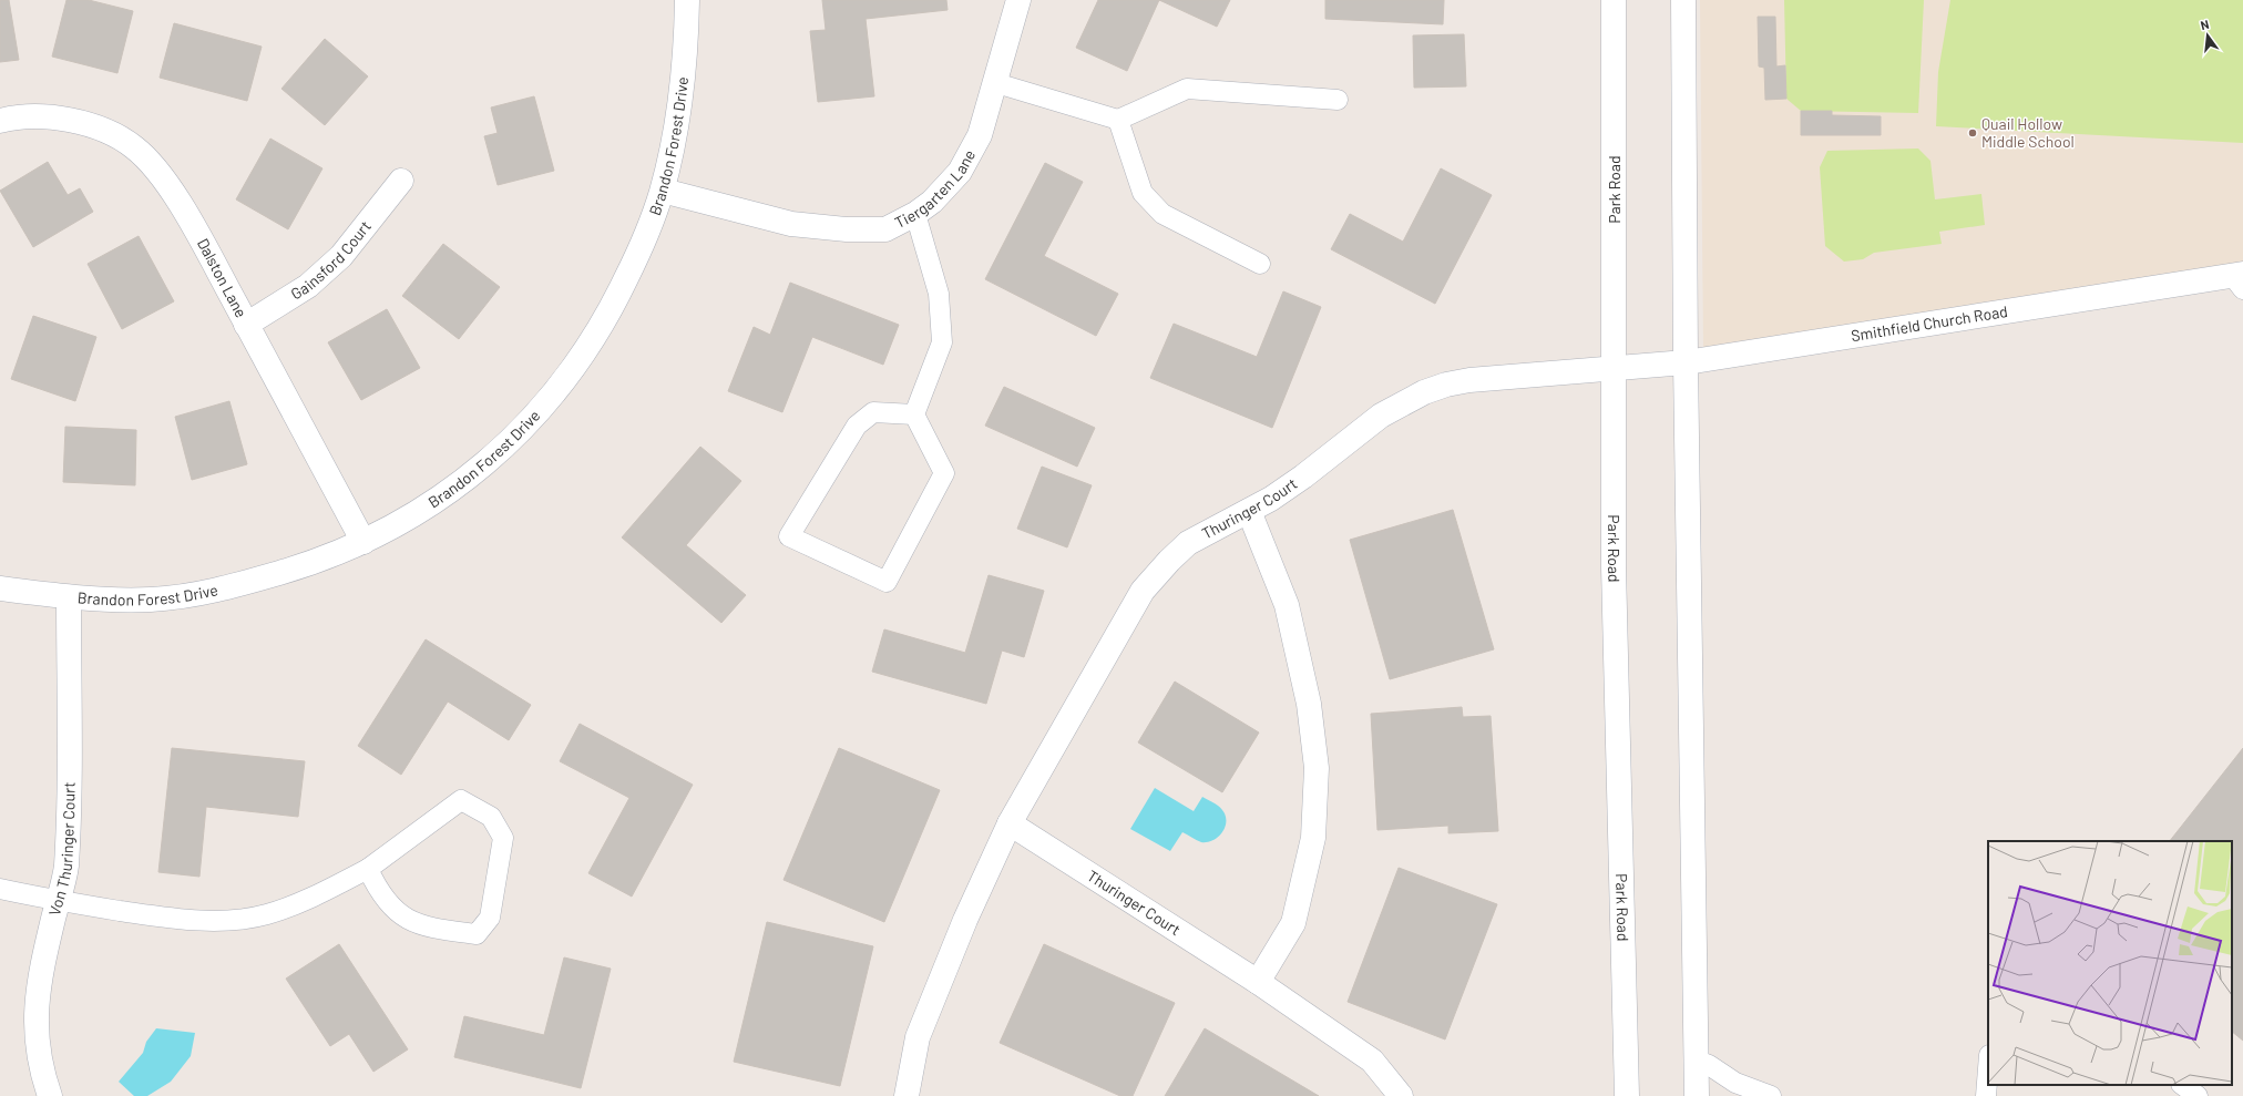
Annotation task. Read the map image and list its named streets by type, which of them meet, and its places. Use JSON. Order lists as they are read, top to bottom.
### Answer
{
  "streets": {
    "street": [
      "Brandon Forest Drive",
      "Tiergarten Lane",
      "Park Road",
      "Gainsford Court",
      "Dalston Lane",
      "Smithfield Church Road",
      "Thuringer Court",
      "Von Thuringer Court"
    ]
  },
  "crossings": [
    ["Brandon Forest Drive", "Tiergarten Lane"],
    ["Brandon Forest Drive", "Dalston Lane"],
    ["Brandon Forest Drive", "Von Thuringer Court"],
    ["Park Road", "Smithfield Church Road"],
    ["Park Road", "Thuringer Court"],
    ["Gainsford Court", "Dalston Lane"],
    ["Smithfield Church Road", "Thuringer Court"]
  ],
  "places": ["Quail Hollow Middle School"],
  "north": "top"
}
